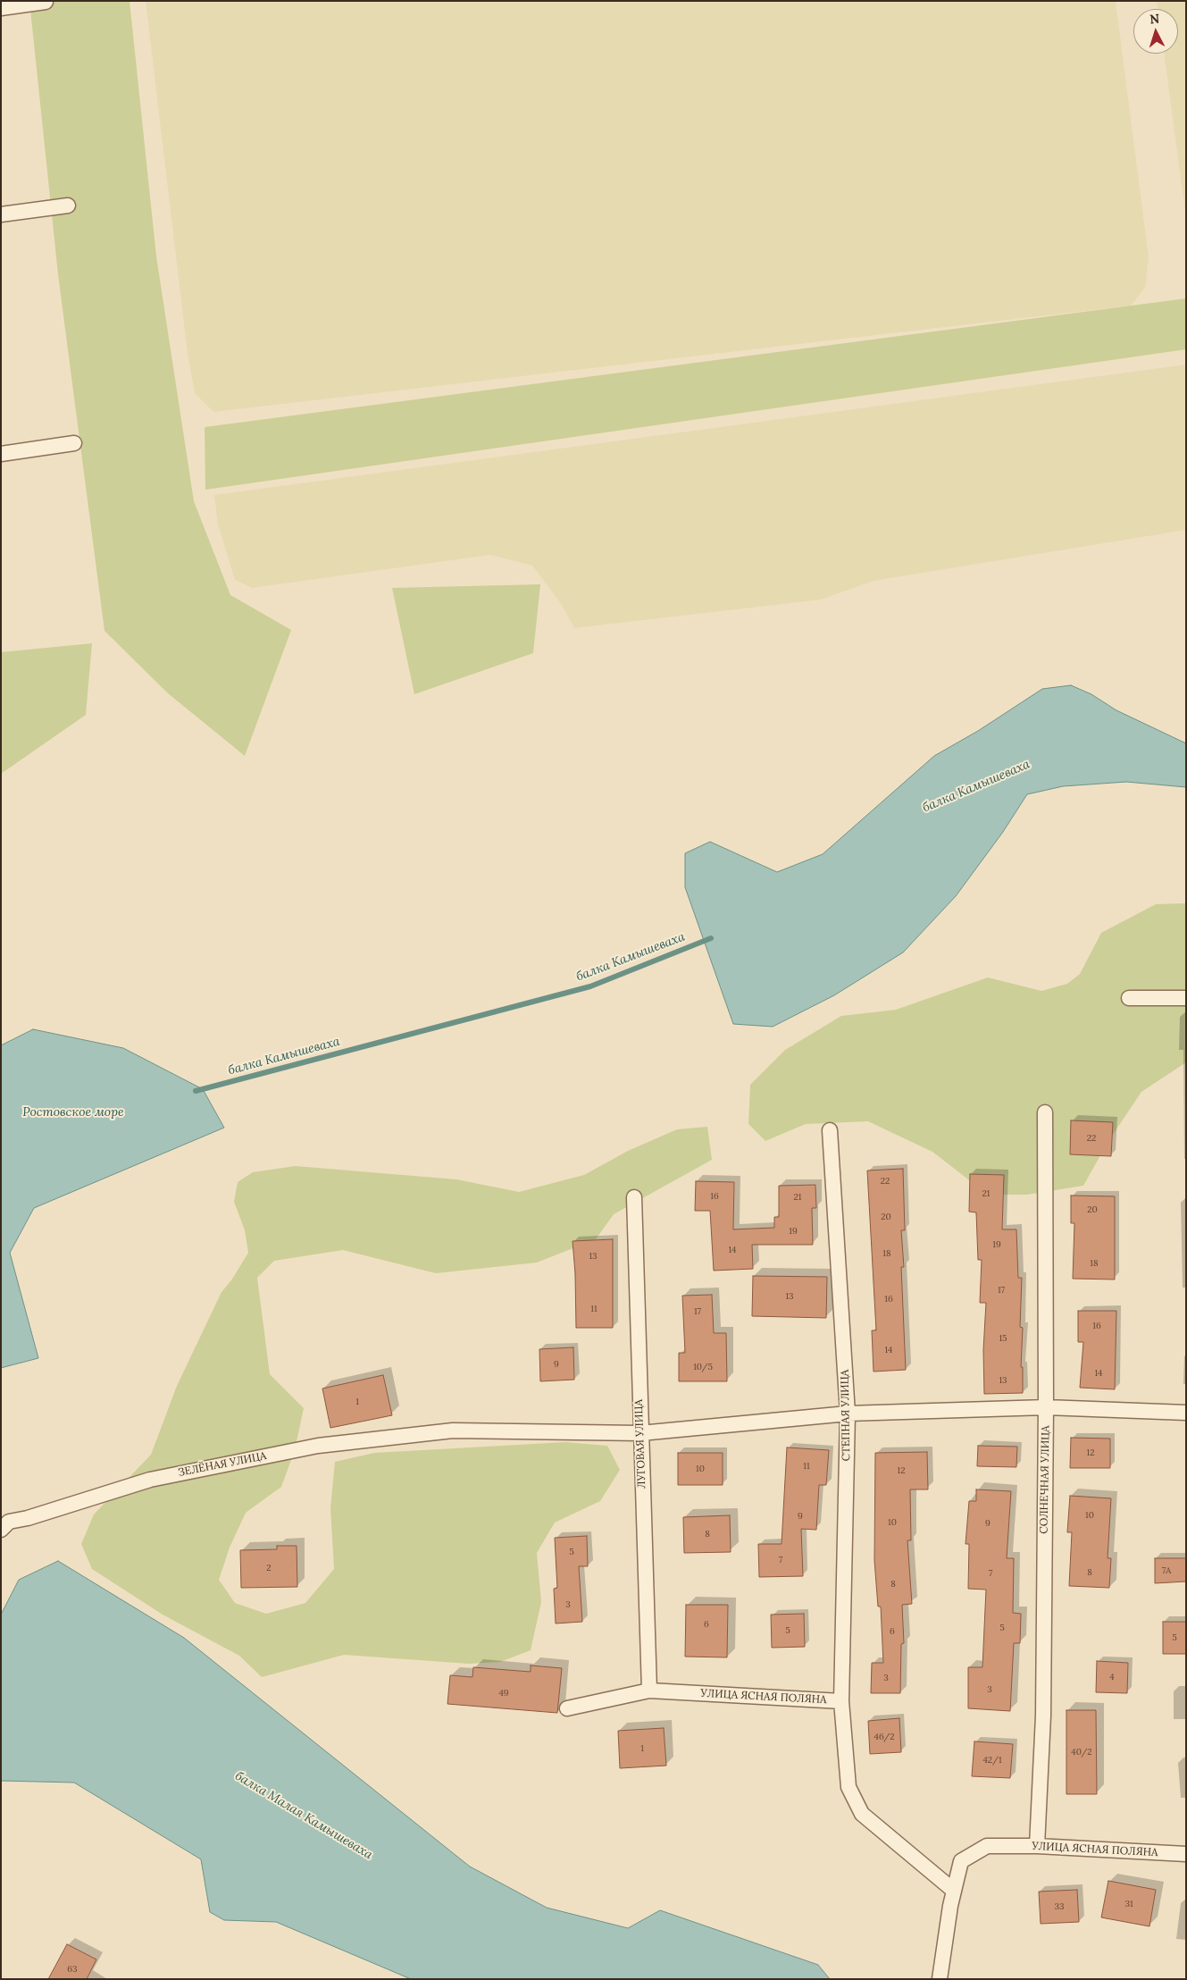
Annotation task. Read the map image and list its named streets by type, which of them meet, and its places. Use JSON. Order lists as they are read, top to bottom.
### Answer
{
  "streets": {
    "street": [
      "СТЕПНАЯ УЛИЦА",
      "ЛУГОВАЯ УЛИЦА",
      "ЗЕЛЁНАЯ УЛИЦА",
      "СОЛНЕЧНАЯ УЛИЦА",
      "УЛИЦА ЯСНАЯ ПОЛЯНА"
    ]
  },
  "crossings": [
    ["СТЕПНАЯ УЛИЦА", "ЗЕЛЁНАЯ УЛИЦА"],
    ["СТЕПНАЯ УЛИЦА", "УЛИЦА ЯСНАЯ ПОЛЯНА"],
    ["ЛУГОВАЯ УЛИЦА", "ЗЕЛЁНАЯ УЛИЦА"],
    ["ЛУГОВАЯ УЛИЦА", "УЛИЦА ЯСНАЯ ПОЛЯНА"],
    ["ЗЕЛЁНАЯ УЛИЦА", "СОЛНЕЧНАЯ УЛИЦА"],
    ["СОЛНЕЧНАЯ УЛИЦА", "УЛИЦА ЯСНАЯ ПОЛЯНА"]
  ],
  "water": ["балка Камышеваха", "Ростовское море", "балка Малая Камышеваха"],
  "house_numbers": [
    "22",
    "22",
    "21",
    "16",
    "21",
    "20",
    "20",
    "19",
    "19",
    "14",
    "18",
    "13",
    "18",
    "17",
    "13",
    "16",
    "11",
    "17",
    "16",
    "15",
    "14",
    "9",
    "10/5",
    "14",
    "13",
    "1",
    "12",
    "11",
    "10",
    "12",
    "10",
    "9",
    "10",
    "9",
    "8",
    "5",
    "7",
    "2",
    "7А",
    "8",
    "7",
    "8",
    "3",
    "6",
    "5",
    "5",
    "6",
    "5",
    "4",
    "3",
    "3",
    "49",
    "46/2",
    "1",
    "40/2",
    "42/1",
    "31",
    "33",
    "63"
  ],
  "north": "top"
}
